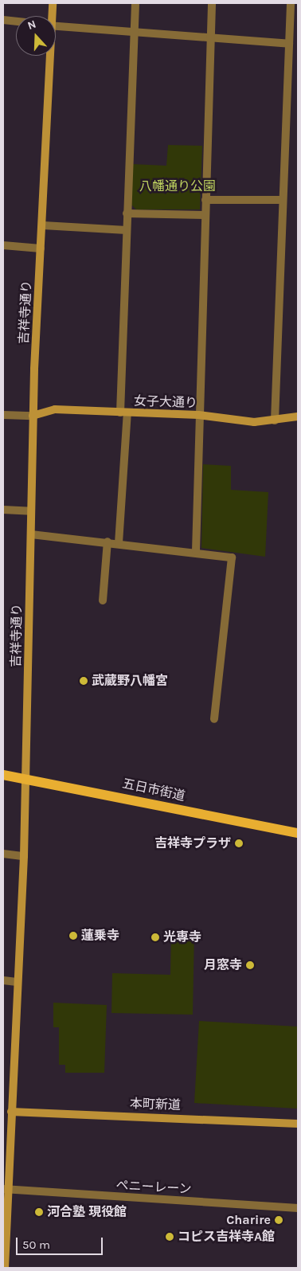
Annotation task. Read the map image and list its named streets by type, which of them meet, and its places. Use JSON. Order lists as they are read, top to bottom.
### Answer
{
  "streets": {
    "main road": [
      "吉祥寺通り",
      "女子大通り",
      "五日市街道",
      "本町新道"
    ],
    "street": ["ペニーレーン"]
  },
  "crossings": [
    ["吉祥寺通り", "女子大通り"],
    ["吉祥寺通り", "五日市街道"],
    ["吉祥寺通り", "本町新道"],
    ["吉祥寺通り", "ペニーレーン"]
  ],
  "parks": ["八幡通り公園"],
  "places": [
    "武蔵野八幡宮",
    "吉祥寺プラザ",
    "蓮乗寺",
    "光専寺",
    "月窓寺",
    "河合塾 現役館",
    "Charire",
    "コピス吉祥寺A館"
  ],
  "scale_bar": "50 m",
  "north": "top"
}
